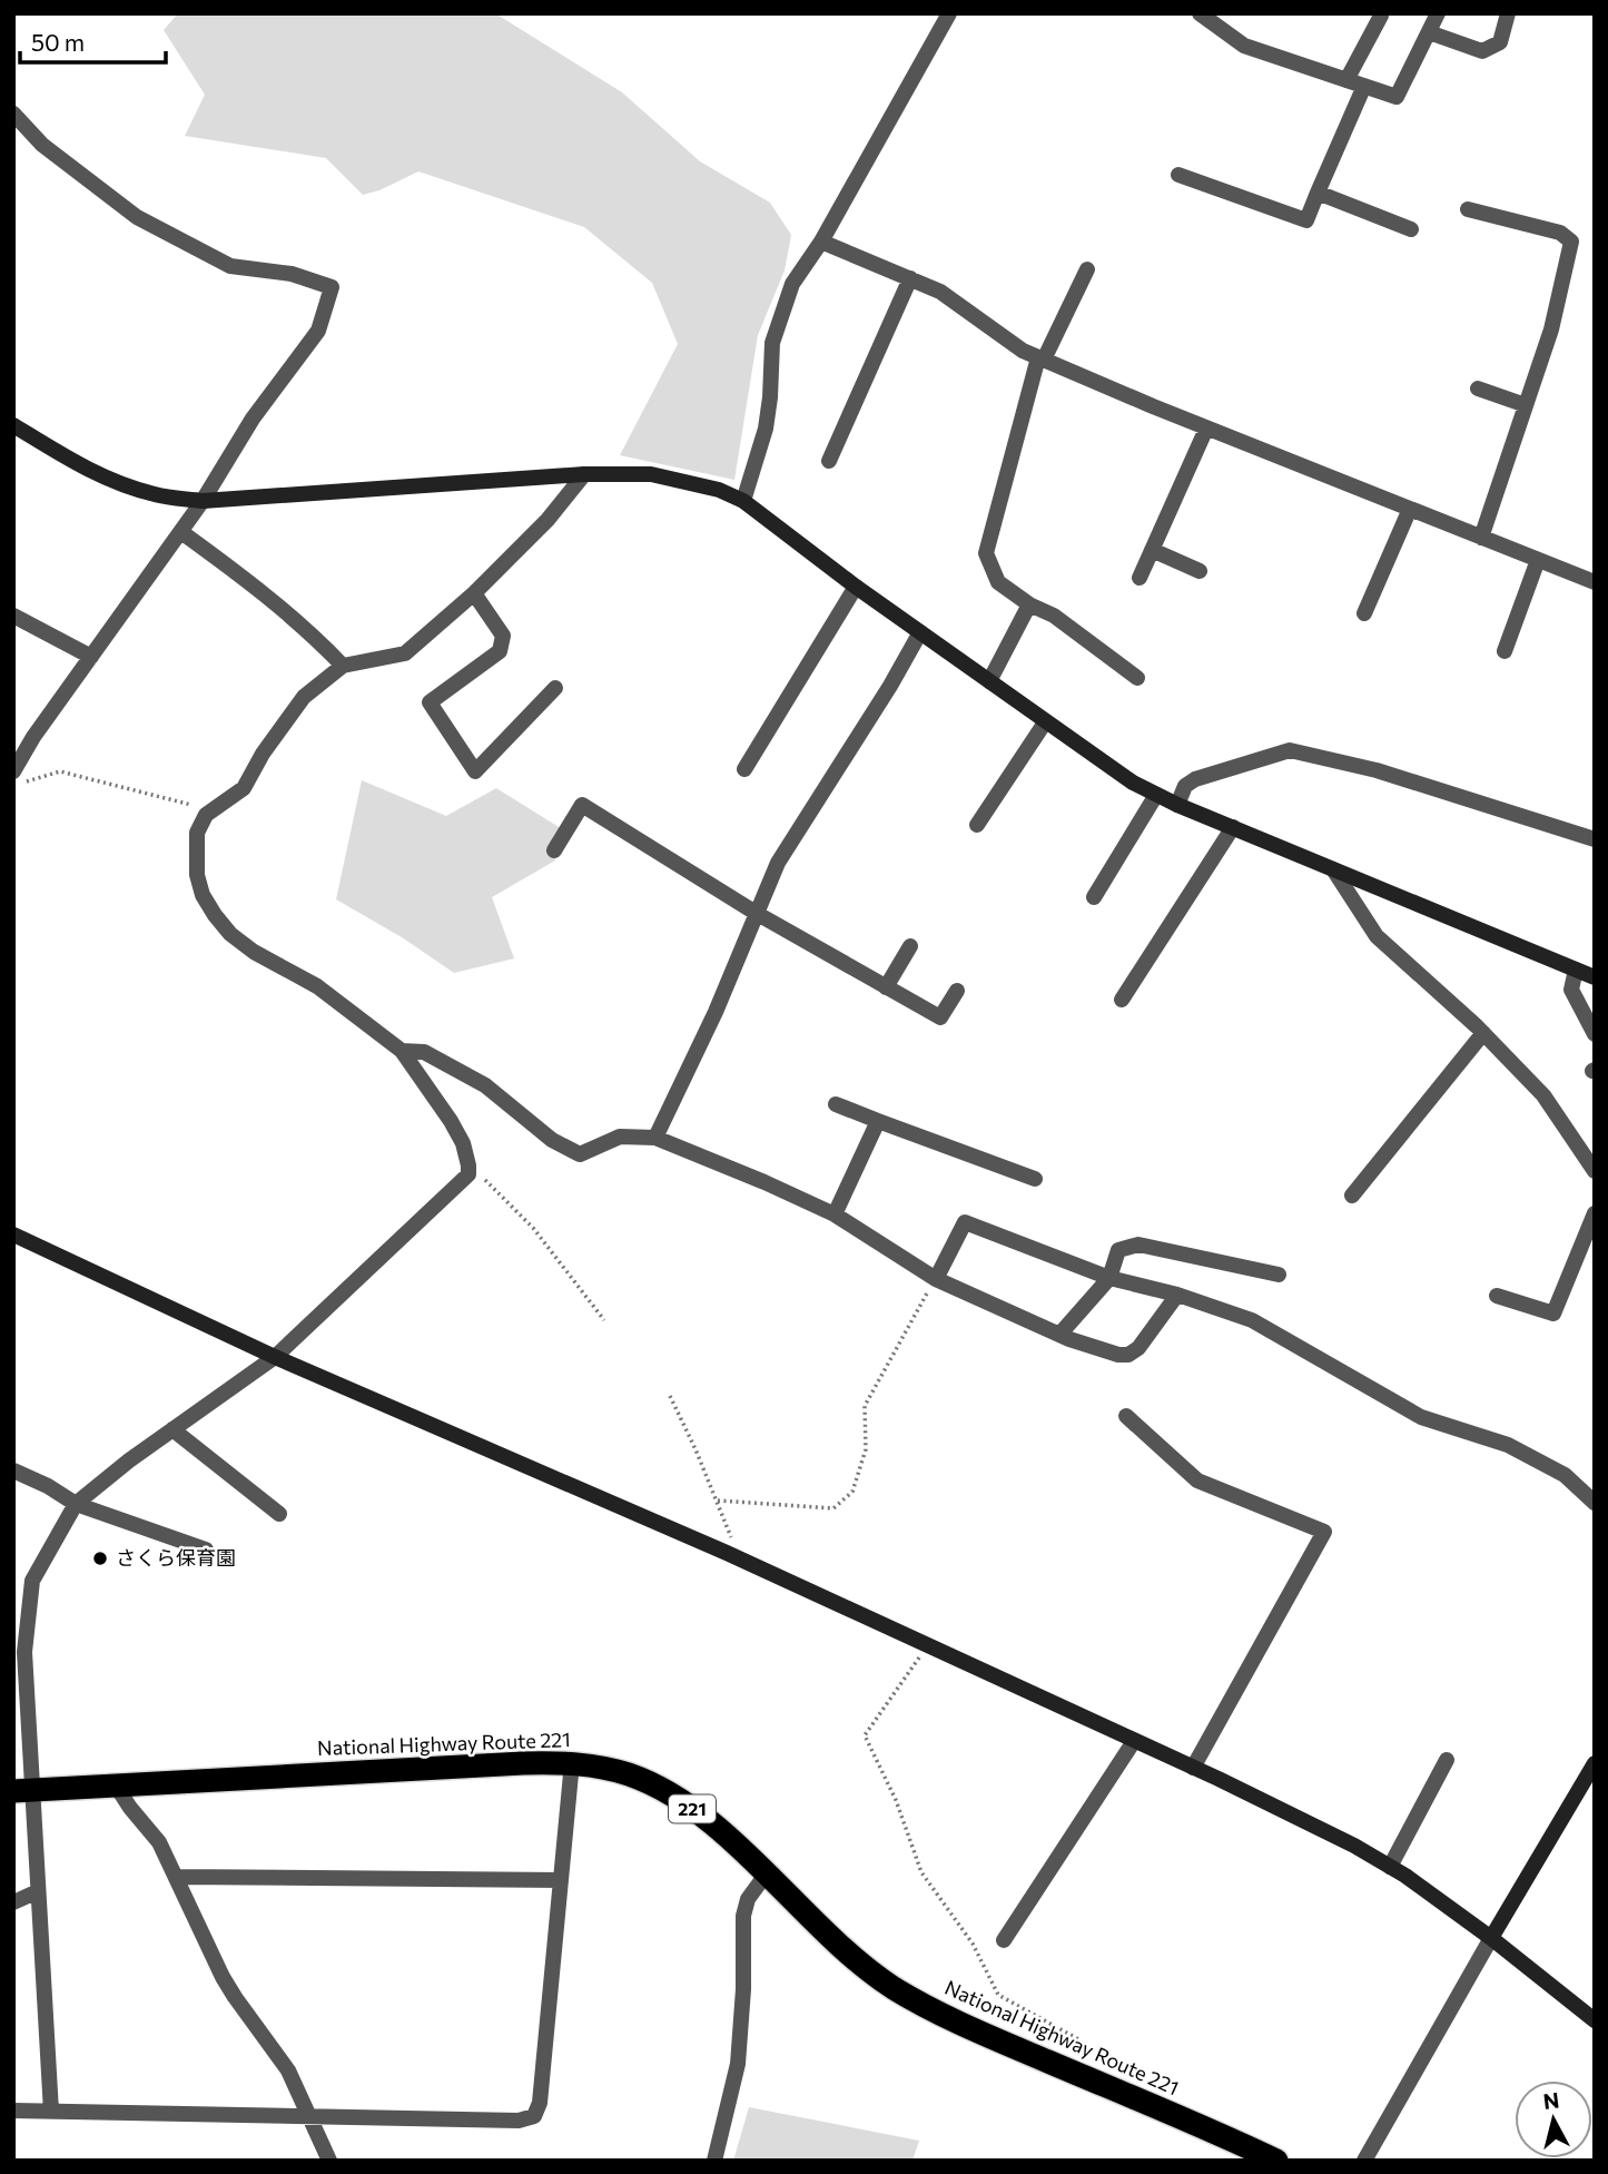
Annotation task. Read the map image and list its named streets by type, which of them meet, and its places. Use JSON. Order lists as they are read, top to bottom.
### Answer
{
  "streets": {
    "highway": ["National Highway Route 221", "221"]
  },
  "places": ["さくら保育園"],
  "scale_bar": "50 m",
  "north": "top"
}
